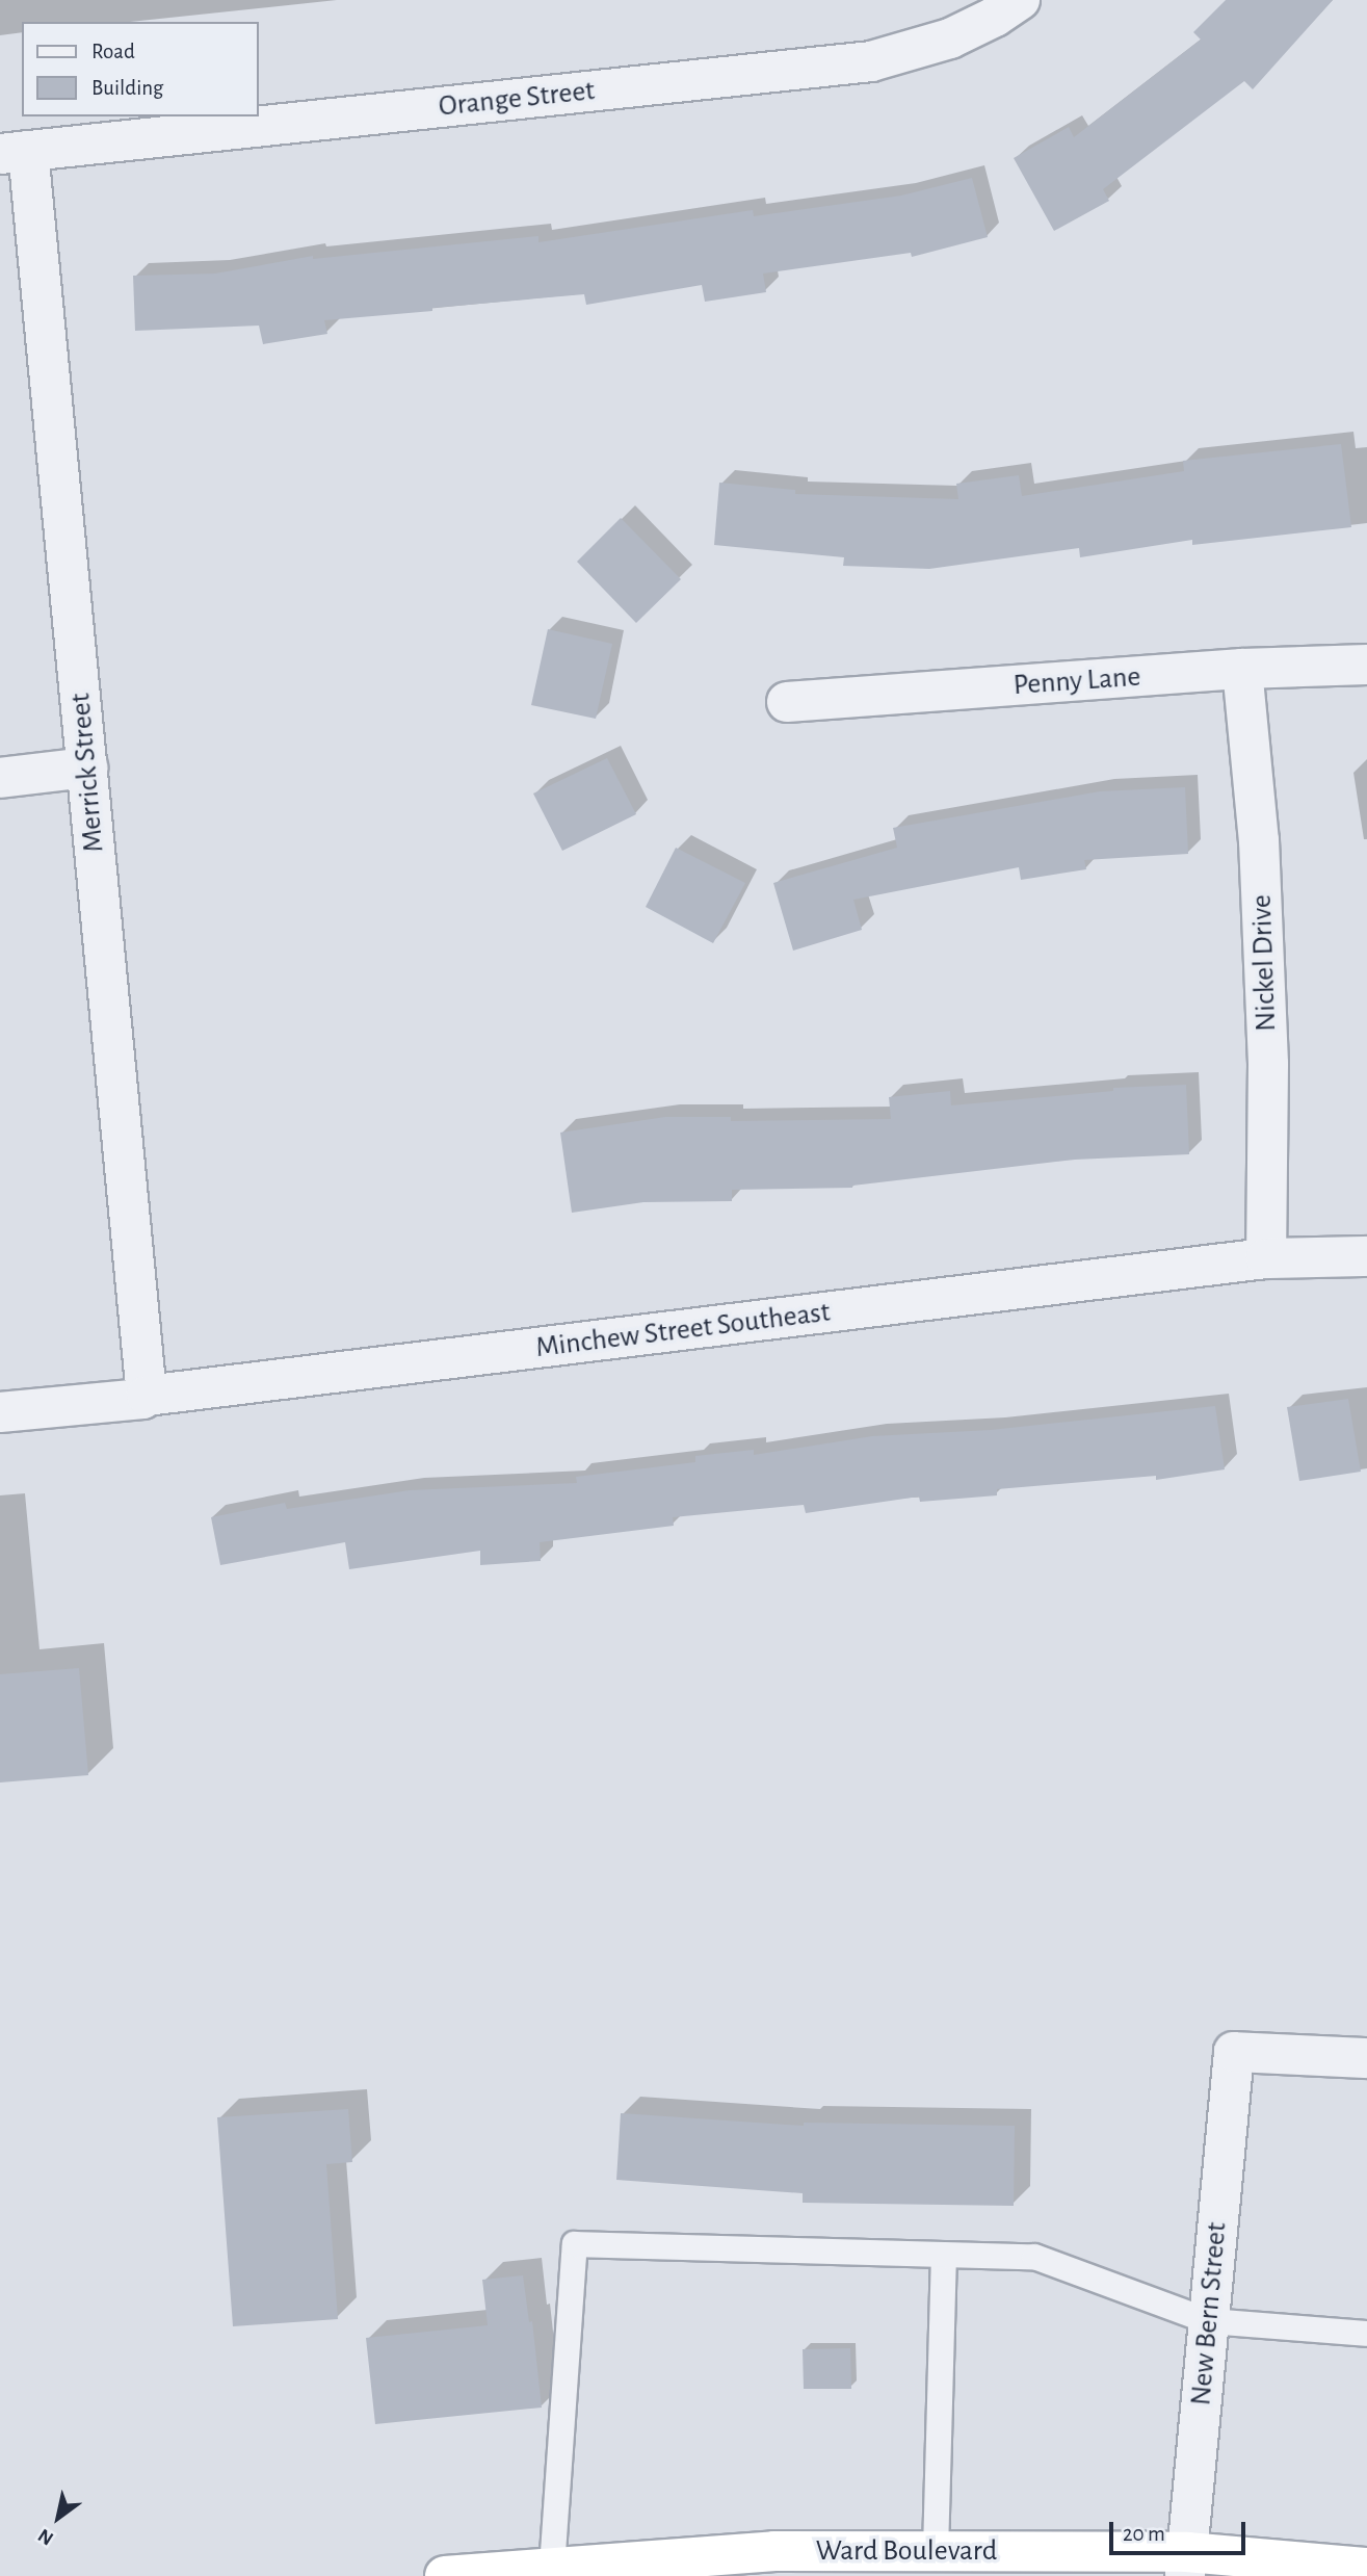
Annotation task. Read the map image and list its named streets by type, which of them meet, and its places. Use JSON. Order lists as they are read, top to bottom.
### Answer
{
  "streets": {
    "highway": ["Ward Boulevard"],
    "street": [
      "Orange Street",
      "Penny Lane",
      "Merrick Street",
      "Nickel Drive",
      "Minchew Street Southeast",
      "New Bern Street"
    ]
  },
  "crossings": [
    ["Orange Street", "Merrick Street"],
    ["Penny Lane", "Nickel Drive"],
    ["Merrick Street", "Minchew Street Southeast"],
    ["Nickel Drive", "Minchew Street Southeast"],
    ["New Bern Street", "Ward Boulevard"]
  ],
  "legend": ["Road", "Building"],
  "scale_bar": "20 m",
  "north": "bottom left"
}
